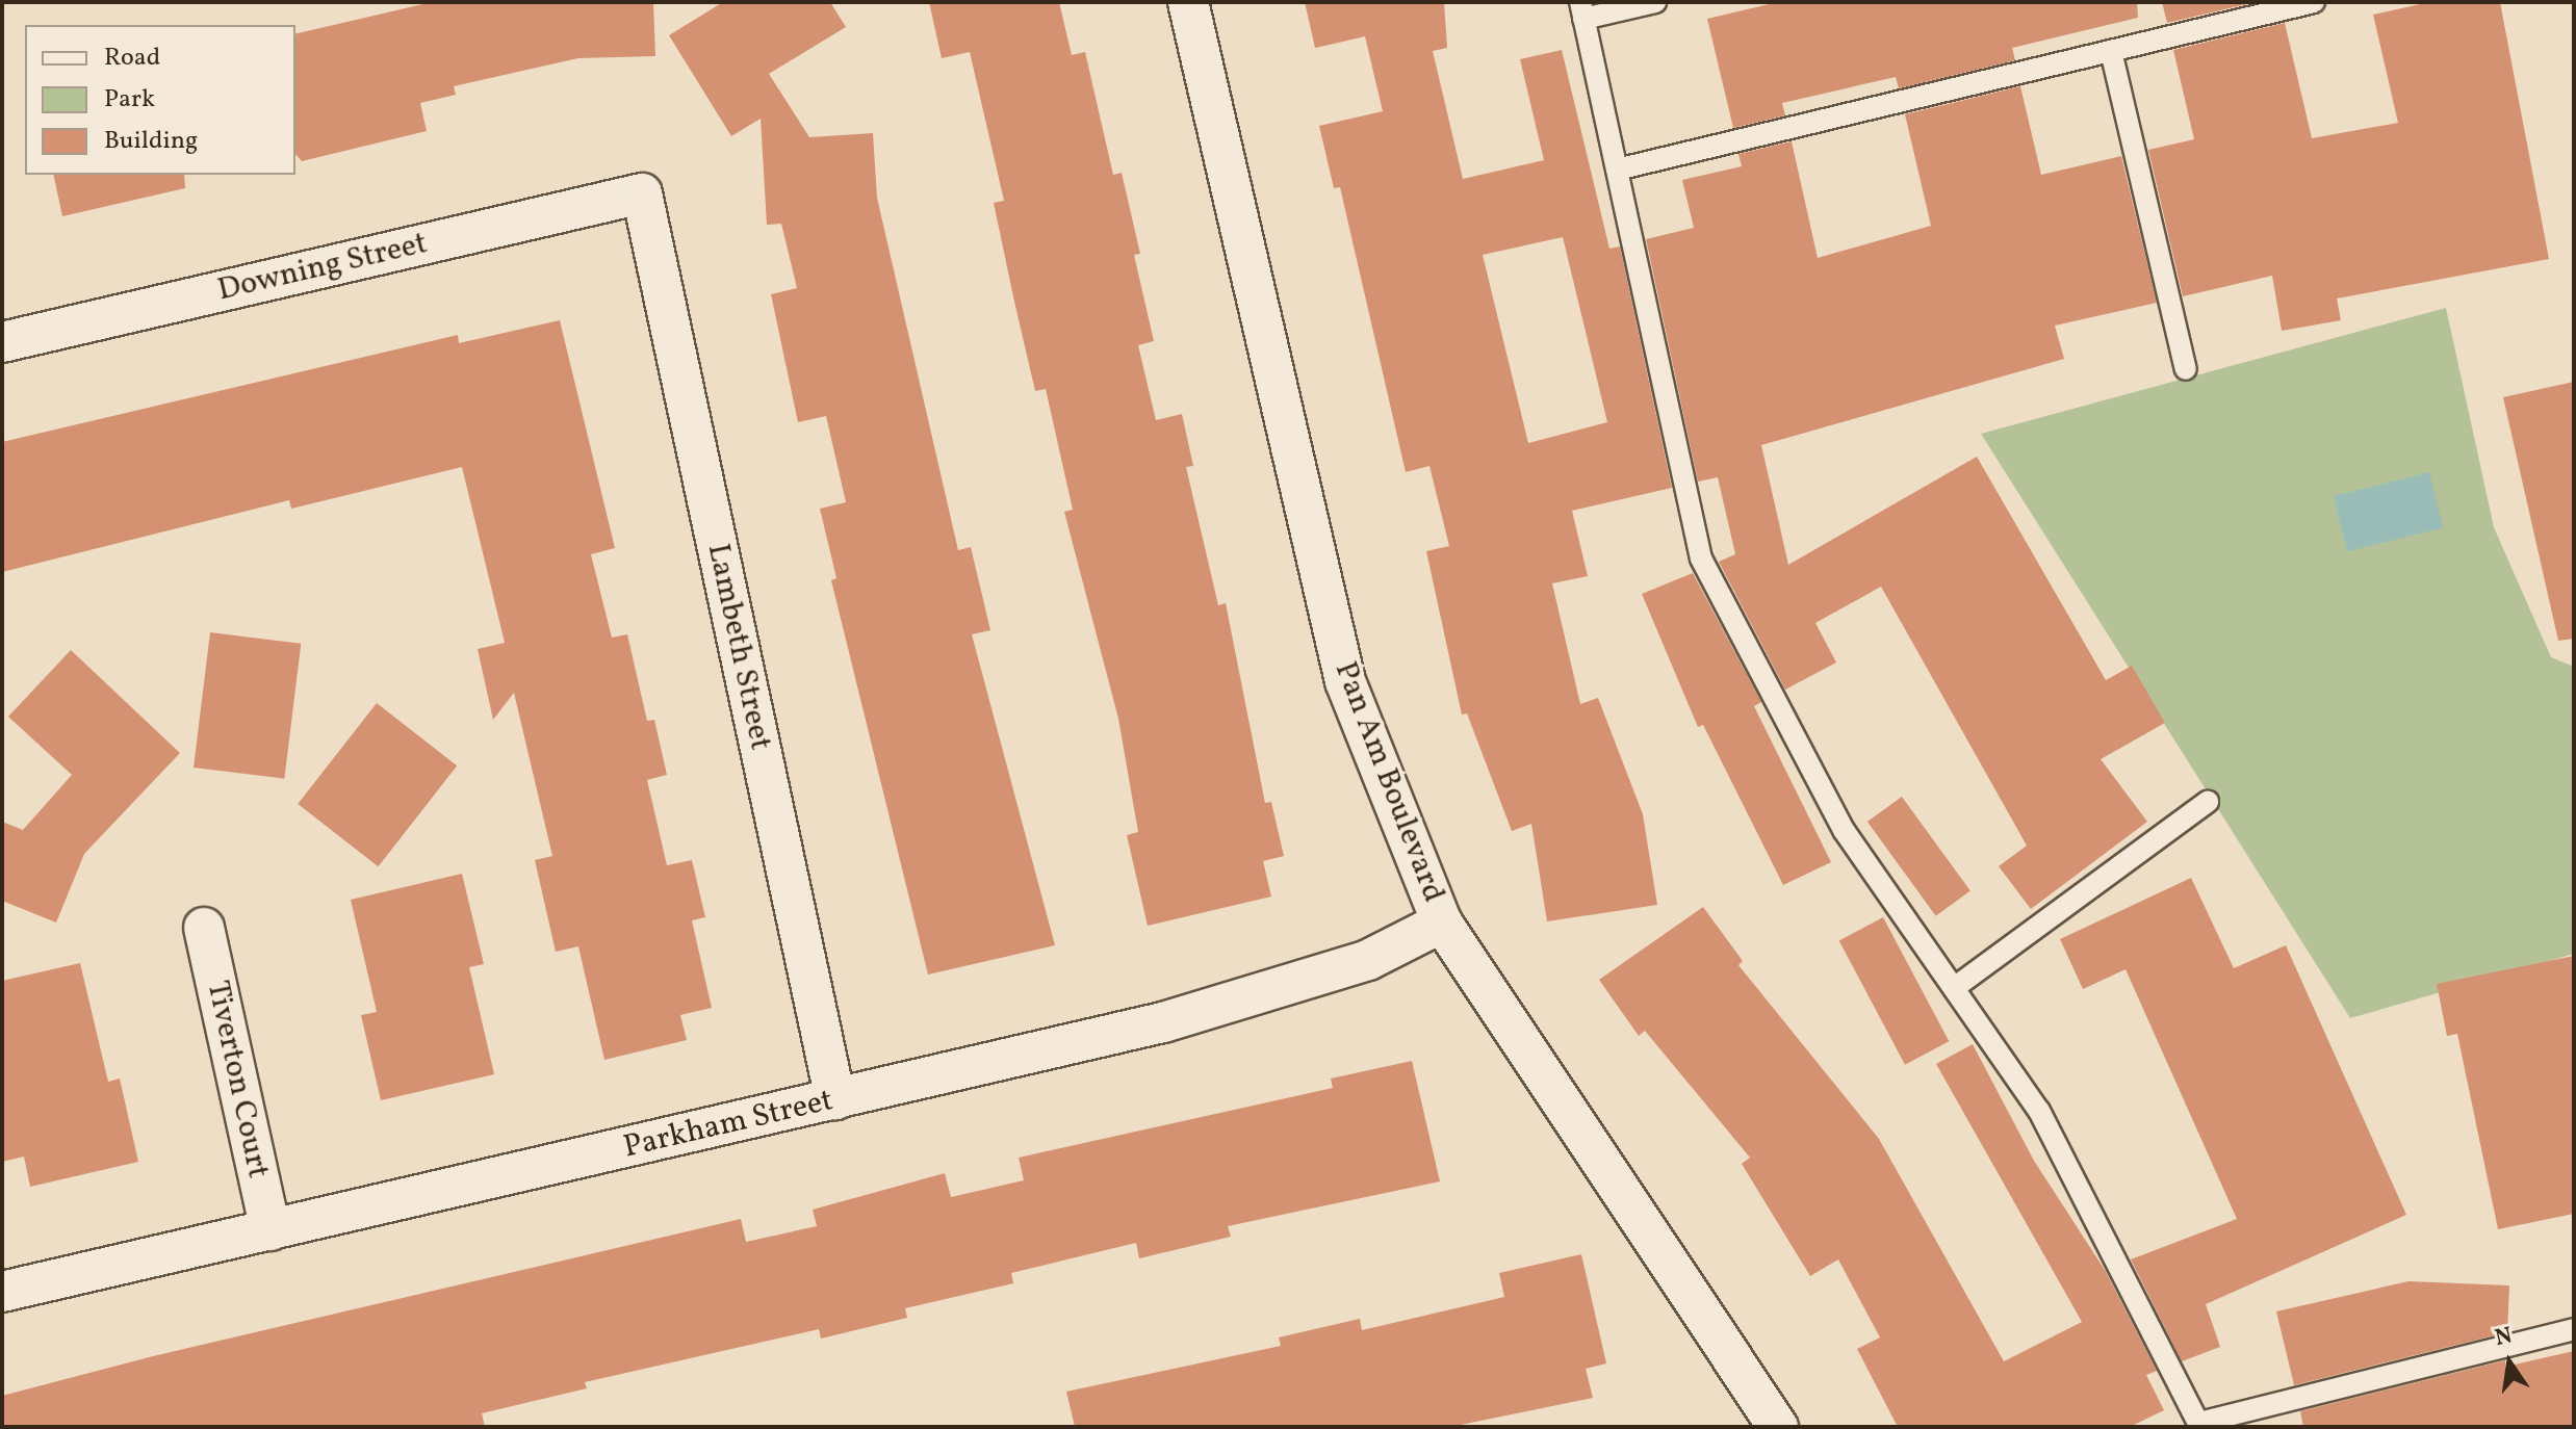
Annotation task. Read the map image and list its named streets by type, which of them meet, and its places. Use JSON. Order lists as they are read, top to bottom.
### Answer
{
  "streets": {
    "street": [
      "Downing Street",
      "Lambeth Street",
      "Pan Am Boulevard",
      "Tiverton Court",
      "Parkham Street"
    ]
  },
  "crossings": [
    ["Downing Street", "Lambeth Street"],
    ["Lambeth Street", "Parkham Street"],
    ["Pan Am Boulevard", "Parkham Street"],
    ["Tiverton Court", "Parkham Street"]
  ],
  "legend": ["Road", "Park", "Building"],
  "north": "top"
}
